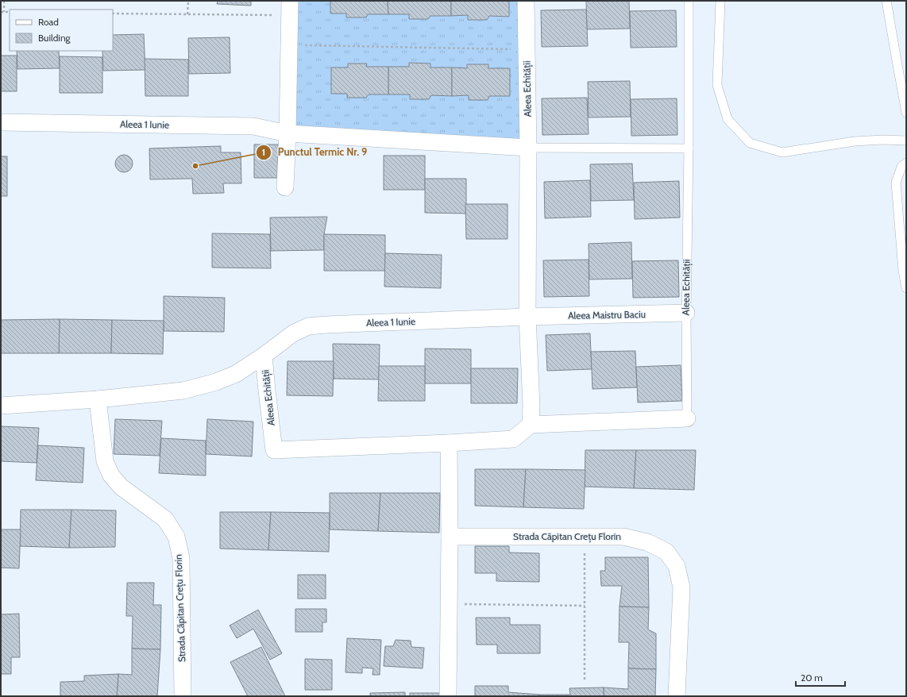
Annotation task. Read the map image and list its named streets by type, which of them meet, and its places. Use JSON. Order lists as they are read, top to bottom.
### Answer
{
  "streets": {
    "street": [
      "Aleea Echității",
      "Aleea 1 Iunie",
      "Aleea Maistru Baciu",
      "Strada Căpitan Crețu Florin"
    ]
  },
  "crossings": [
    ["Aleea Echității", "Aleea 1 Iunie"],
    ["Aleea Echității", "Aleea Maistru Baciu"],
    ["Aleea Echității", "Strada Căpitan Crețu Florin"],
    ["Aleea 1 Iunie", "Aleea Maistru Baciu"]
  ],
  "places": ["Punctul Termic Nr. 9"],
  "legend": ["Road", "Building"],
  "scale_bar": "20 m"
}
